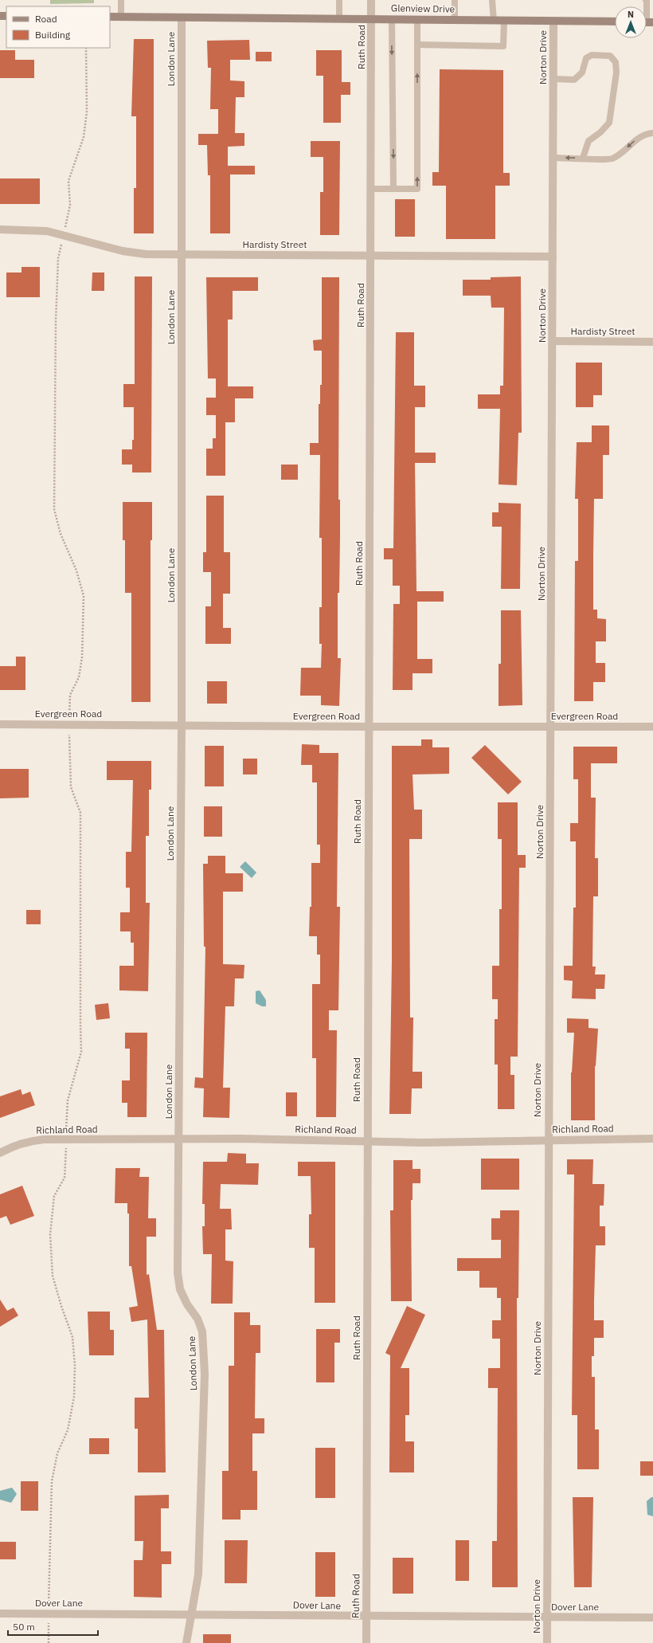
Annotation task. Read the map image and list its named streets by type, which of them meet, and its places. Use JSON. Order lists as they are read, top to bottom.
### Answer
{
  "streets": {
    "main road": ["Glenview Drive"],
    "street": [
      "Ruth Road",
      "Norton Drive",
      "London Lane",
      "Hardisty Street",
      "Evergreen Road",
      "Richland Road",
      "Dover Lane"
    ]
  },
  "crossings": [
    ["Glenview Drive", "Ruth Road"],
    ["Glenview Drive", "Norton Drive"],
    ["Glenview Drive", "London Lane"],
    ["Ruth Road", "Hardisty Street"],
    ["Ruth Road", "Evergreen Road"],
    ["Ruth Road", "Richland Road"],
    ["Ruth Road", "Dover Lane"],
    ["Norton Drive", "Hardisty Street"],
    ["Norton Drive", "Evergreen Road"],
    ["Norton Drive", "Richland Road"],
    ["Norton Drive", "Dover Lane"],
    ["London Lane", "Hardisty Street"],
    ["London Lane", "Evergreen Road"],
    ["London Lane", "Richland Road"],
    ["London Lane", "Dover Lane"]
  ],
  "legend": ["Road", "Building"],
  "scale_bar": "50 m",
  "north": "top"
}
